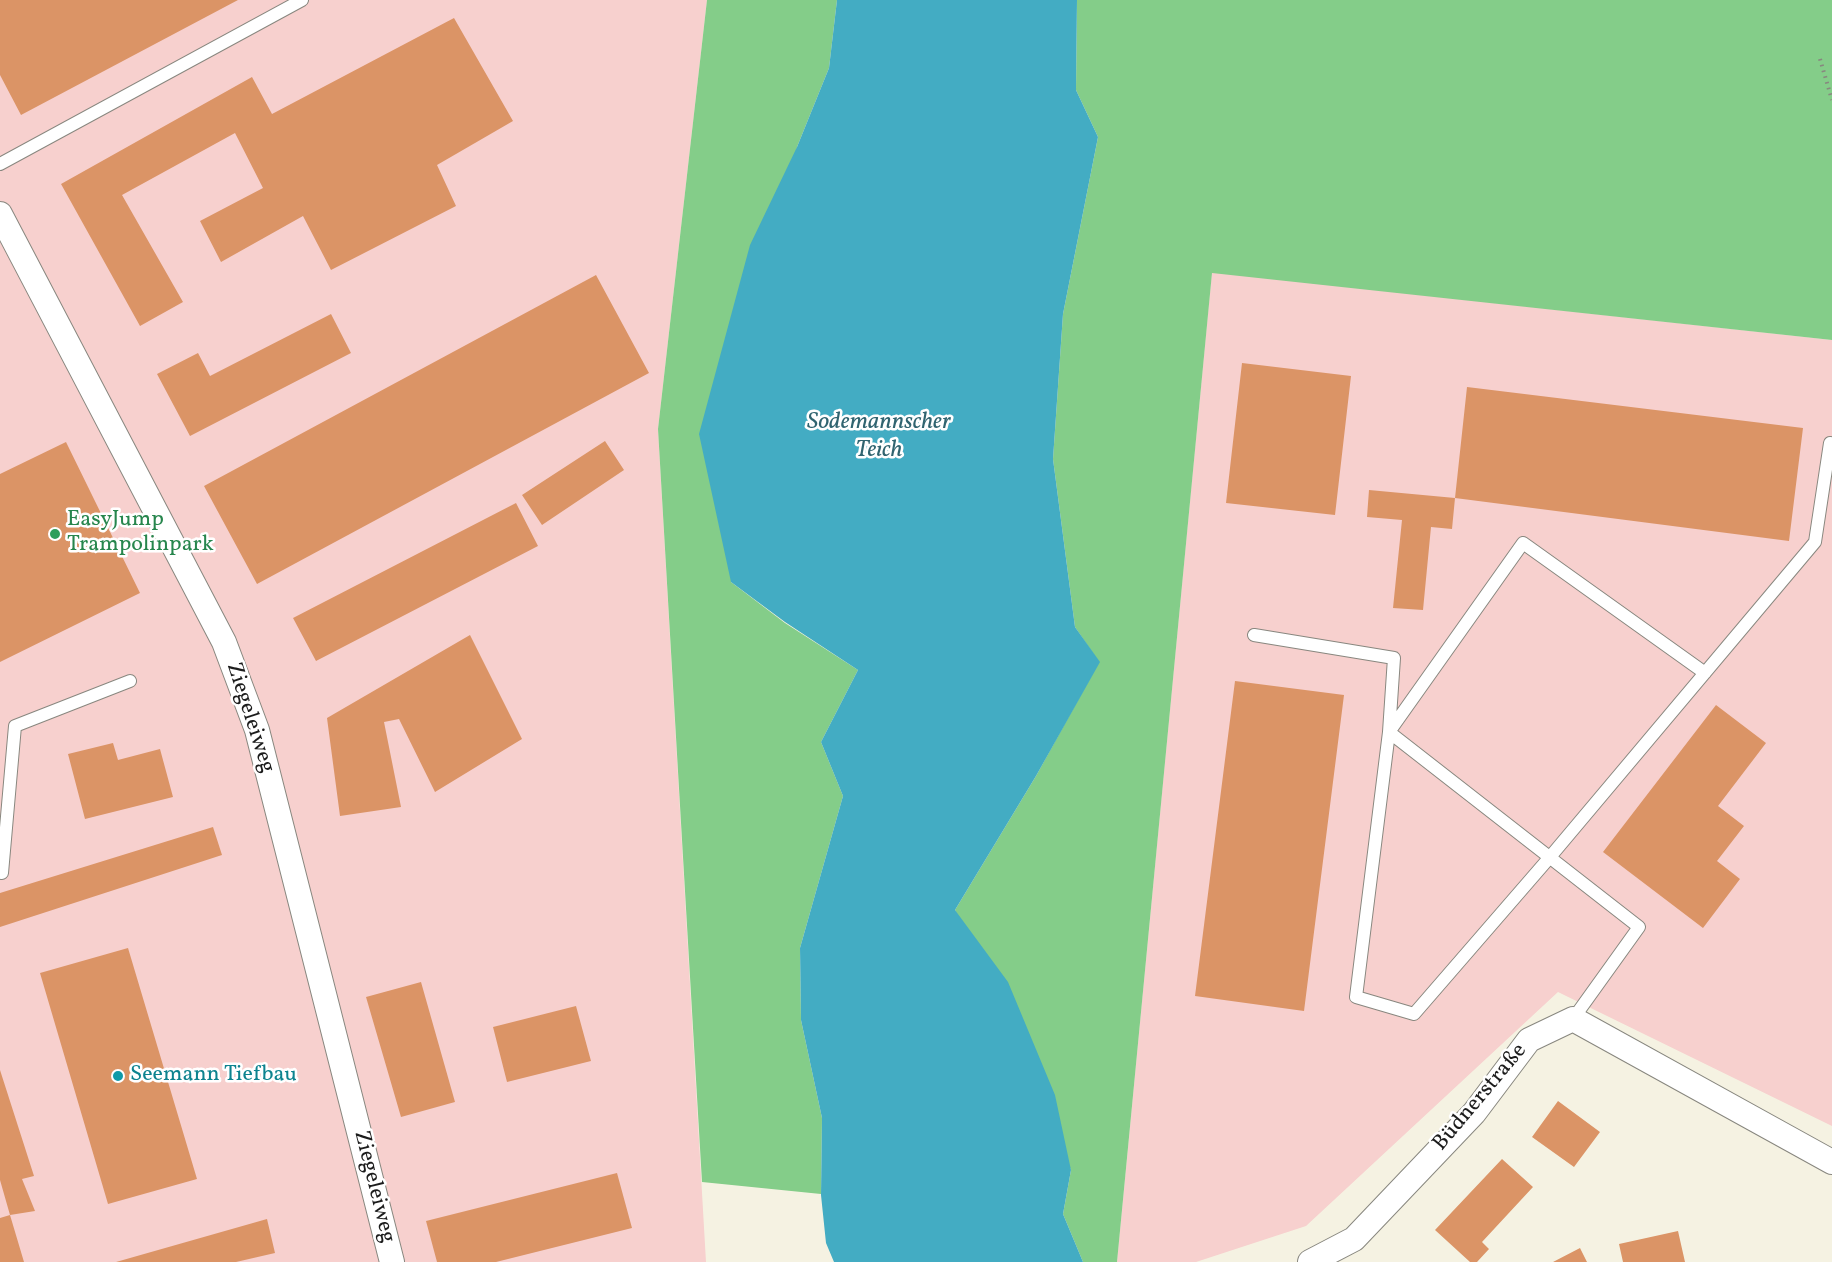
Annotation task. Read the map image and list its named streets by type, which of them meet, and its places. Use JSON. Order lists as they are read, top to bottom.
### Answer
{
  "streets": {
    "street": ["Ziegeleiweg", "Büdnerstraße"]
  },
  "water": ["Sodemannscher Teich"],
  "places": ["EasyJump Trampolinpark", "Seemann Tiefbau"]
}
